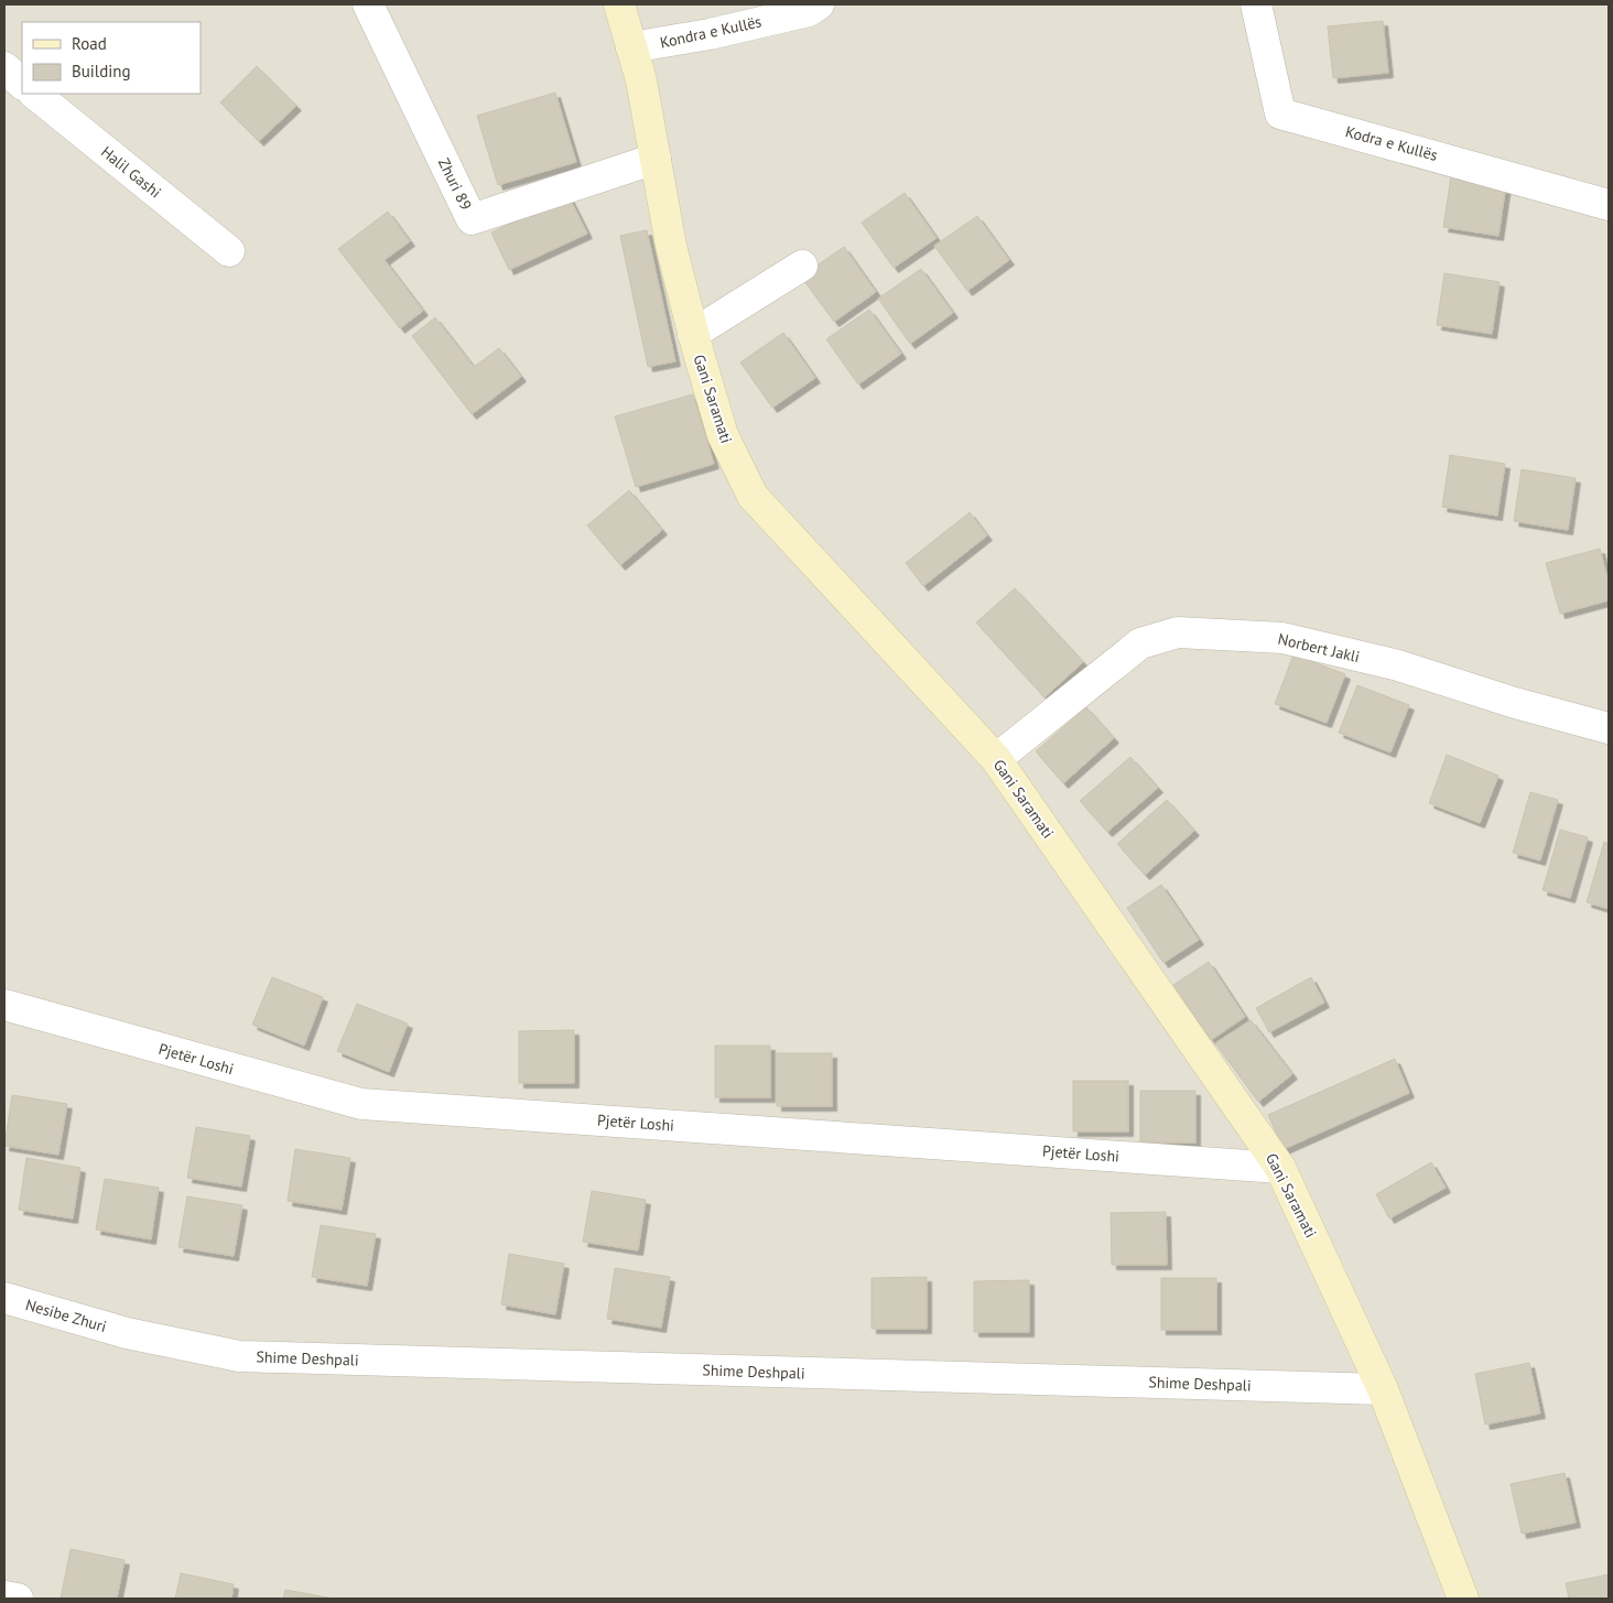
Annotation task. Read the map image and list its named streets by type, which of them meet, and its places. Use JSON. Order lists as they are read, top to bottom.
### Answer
{
  "streets": {
    "street": [
      "Kondra e Kullës",
      "Kodra e Kullës",
      "Halil Gashi",
      "Zhuri 89",
      "Gani Saramati",
      "Norbert Jakli",
      "Pjetër Loshi",
      "Nesibe Zhuri",
      "Shime Deshpali"
    ]
  },
  "crossings": [
    ["Kondra e Kullës", "Gani Saramati"],
    ["Zhuri 89", "Gani Saramati"],
    ["Gani Saramati", "Norbert Jakli"],
    ["Gani Saramati", "Pjetër Loshi"],
    ["Gani Saramati", "Shime Deshpali"],
    ["Nesibe Zhuri", "Shime Deshpali"]
  ],
  "legend": ["Road", "Building"]
}
